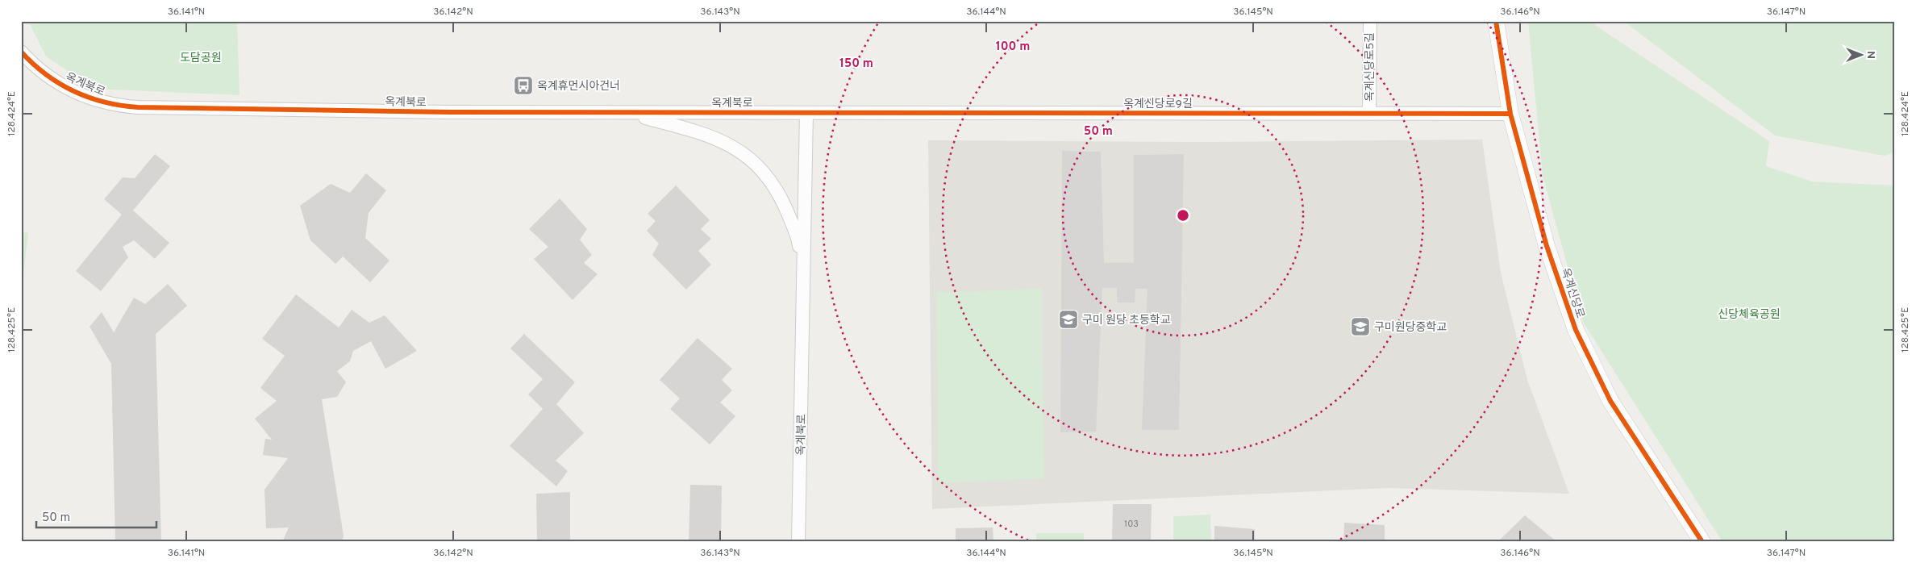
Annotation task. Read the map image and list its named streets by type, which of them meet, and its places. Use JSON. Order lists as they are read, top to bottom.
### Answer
{
  "streets": {
    "street": [
      "옥계신당로5길",
      "옥계북로",
      "옥계신당로9길",
      "옥계신당로"
    ]
  },
  "crossings": [
    ["옥계신당로5길", "옥계신당로9길"],
    ["옥계북로", "옥계신당로9길"],
    ["옥계신당로9길", "옥계신당로"]
  ],
  "parks": ["도담공원", "신당체육공원"],
  "places": {
    "bus stop": ["옥계휴먼시아건너"],
    "school or university": ["구미 원당 초등학교", "구미원당중학교"]
  },
  "house_numbers": ["103"],
  "scale_bar": "50 m",
  "north": "right",
  "coordinates": [
    "36.141°N",
    "36.142°N",
    "36.143°N",
    "36.144°N",
    "36.145°N",
    "36.146°N",
    "36.147°N",
    "128.424°E",
    "128.425°E"
  ],
  "rings": ["100 m", "150 m", "50 m"]
}
